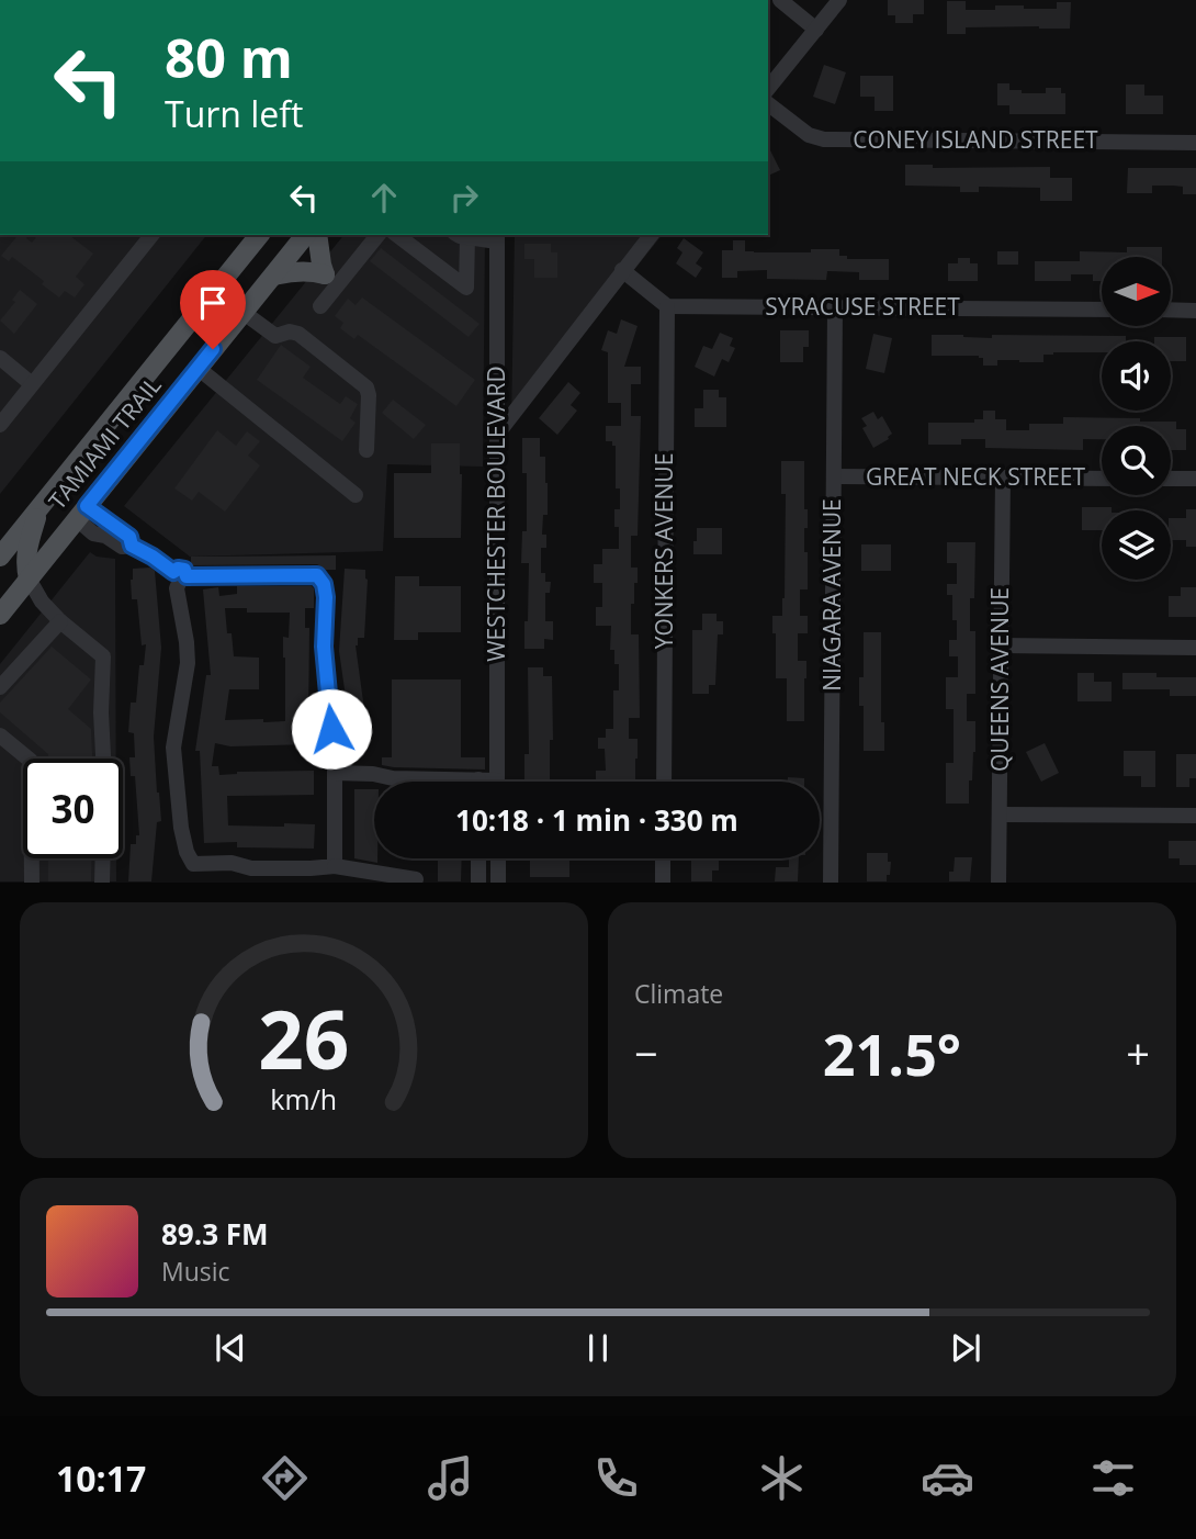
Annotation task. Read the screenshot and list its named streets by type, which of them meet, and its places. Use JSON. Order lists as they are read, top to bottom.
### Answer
{
  "streets": {
    "main road": ["TAMIAMI TRAIL"],
    "street": [
      "CONEY ISLAND STREET",
      "SYRACUSE STREET",
      "GREAT NECK STREET",
      "WESTCHESTER BOULEVARD",
      "YONKERS AVENUE",
      "NIAGARA AVENUE",
      "QUEENS AVENUE"
    ]
  },
  "crossings": [
    ["SYRACUSE STREET", "YONKERS AVENUE"],
    ["SYRACUSE STREET", "NIAGARA AVENUE"],
    ["GREAT NECK STREET", "NIAGARA AVENUE"],
    ["GREAT NECK STREET", "QUEENS AVENUE"]
  ],
  "north": "right",
  "page": {
    "turn": ["80 m", "Turn left"],
    "limit": "30",
    "trip": "10:18 · 1 min · 330 m",
    "tile": "Climate",
    "heat": ["−", "21.5°", "+"],
    "song": ["89.3 FM", "Music"],
    "tabs": "10:17",
    "gauge": ["26", "km/h"]
  }
}
